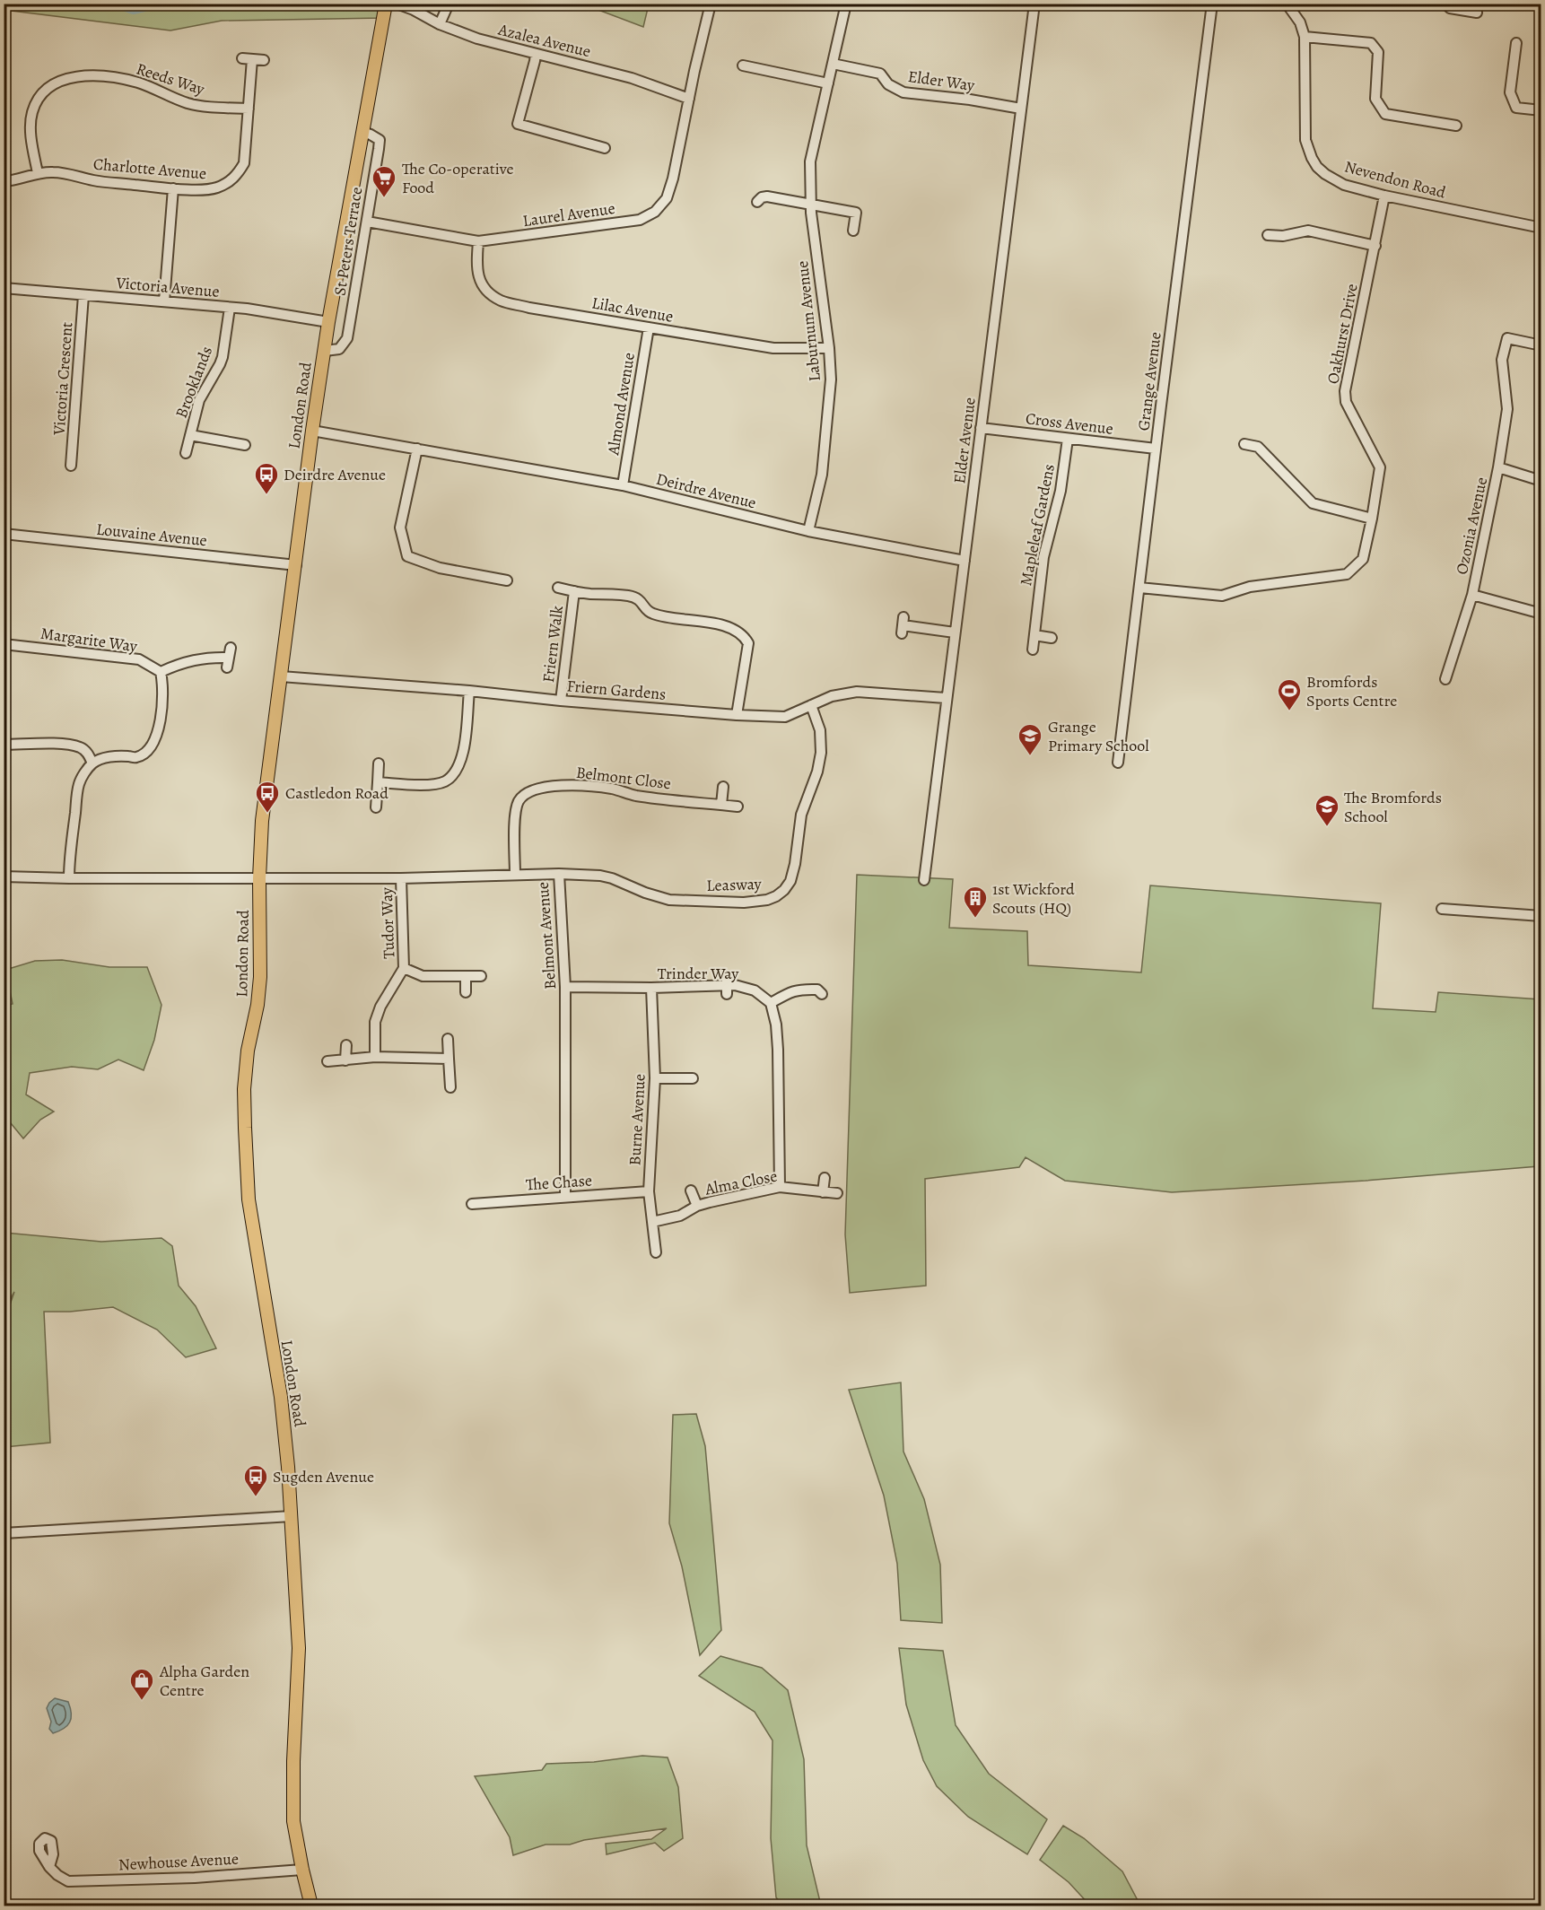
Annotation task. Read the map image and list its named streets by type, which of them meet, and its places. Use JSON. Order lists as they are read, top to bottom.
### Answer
{
  "streets": {
    "main road": ["London Road"],
    "street": [
      "Azalea Avenue",
      "Reeds Way",
      "Elder Way",
      "Charlotte Avenue",
      "Nevendon Road",
      "Laurel Avenue",
      "St Peters Terrace",
      "Victoria Avenue",
      "Lilac Avenue",
      "Laburnum Avenue",
      "Oakhurst Drive",
      "Victoria Crescent",
      "Grange Avenue",
      "Brooklands",
      "Almond Avenue",
      "Cross Avenue",
      "Elder Avenue",
      "Deirdre Avenue",
      "Mapleleaf Gardens",
      "Ozonia Avenue",
      "Louvaine Avenue",
      "Margarite Way",
      "Friern Walk",
      "Friern Gardens",
      "Belmont Close",
      "Leasway",
      "Tudor Way",
      "Belmont Avenue",
      "Trinder Way",
      "Burne Avenue",
      "The Chase",
      "Alma Close",
      "Newhouse Avenue"
    ]
  },
  "crossings": [
    ["Azalea Avenue", "Laurel Avenue"],
    ["Reeds Way", "Charlotte Avenue"],
    ["Elder Way", "Laburnum Avenue"],
    ["Elder Way", "Elder Avenue"],
    ["Nevendon Road", "Oakhurst Drive"],
    ["Laurel Avenue", "St Peters Terrace"],
    ["Laurel Avenue", "Lilac Avenue"],
    ["St Peters Terrace", "London Road"],
    ["Victoria Avenue", "Victoria Crescent"],
    ["Victoria Avenue", "Brooklands"],
    ["Victoria Avenue", "London Road"],
    ["Lilac Avenue", "Laburnum Avenue"],
    ["Lilac Avenue", "Almond Avenue"],
    ["Laburnum Avenue", "Deirdre Avenue"],
    ["Oakhurst Drive", "Grange Avenue"],
    ["Grange Avenue", "Cross Avenue"],
    ["Almond Avenue", "Deirdre Avenue"],
    ["London Road", "Deirdre Avenue"],
    ["London Road", "Louvaine Avenue"],
    ["London Road", "Friern Gardens"],
    ["London Road", "Belmont Avenue"],
    ["London Road", "Newhouse Avenue"],
    ["Cross Avenue", "Elder Avenue"],
    ["Cross Avenue", "Mapleleaf Gardens"],
    ["Elder Avenue", "Deirdre Avenue"],
    ["Elder Avenue", "Friern Gardens"],
    ["Friern Walk", "Friern Gardens"],
    ["Friern Gardens", "Leasway"],
    ["Belmont Close", "Belmont Avenue"],
    ["Leasway", "Belmont Avenue"],
    ["Tudor Way", "Belmont Avenue"],
    ["Belmont Avenue", "Trinder Way"],
    ["Belmont Avenue", "The Chase"],
    ["Trinder Way", "Burne Avenue"],
    ["Burne Avenue", "The Chase"],
    ["Burne Avenue", "Alma Close"]
  ],
  "places": {
    "supermarket": ["The Co-operative Food"],
    "bus stop": ["Deirdre Avenue", "Castledon Road", "Sugden Avenue"],
    "sports": ["Bromfords Sports Centre"],
    "school or university": ["Grange Primary School", "The Bromfords School"],
    "building": ["1st Wickford Scouts (HQ)"],
    "shop": ["Alpha Garden Centre"]
  }
}
